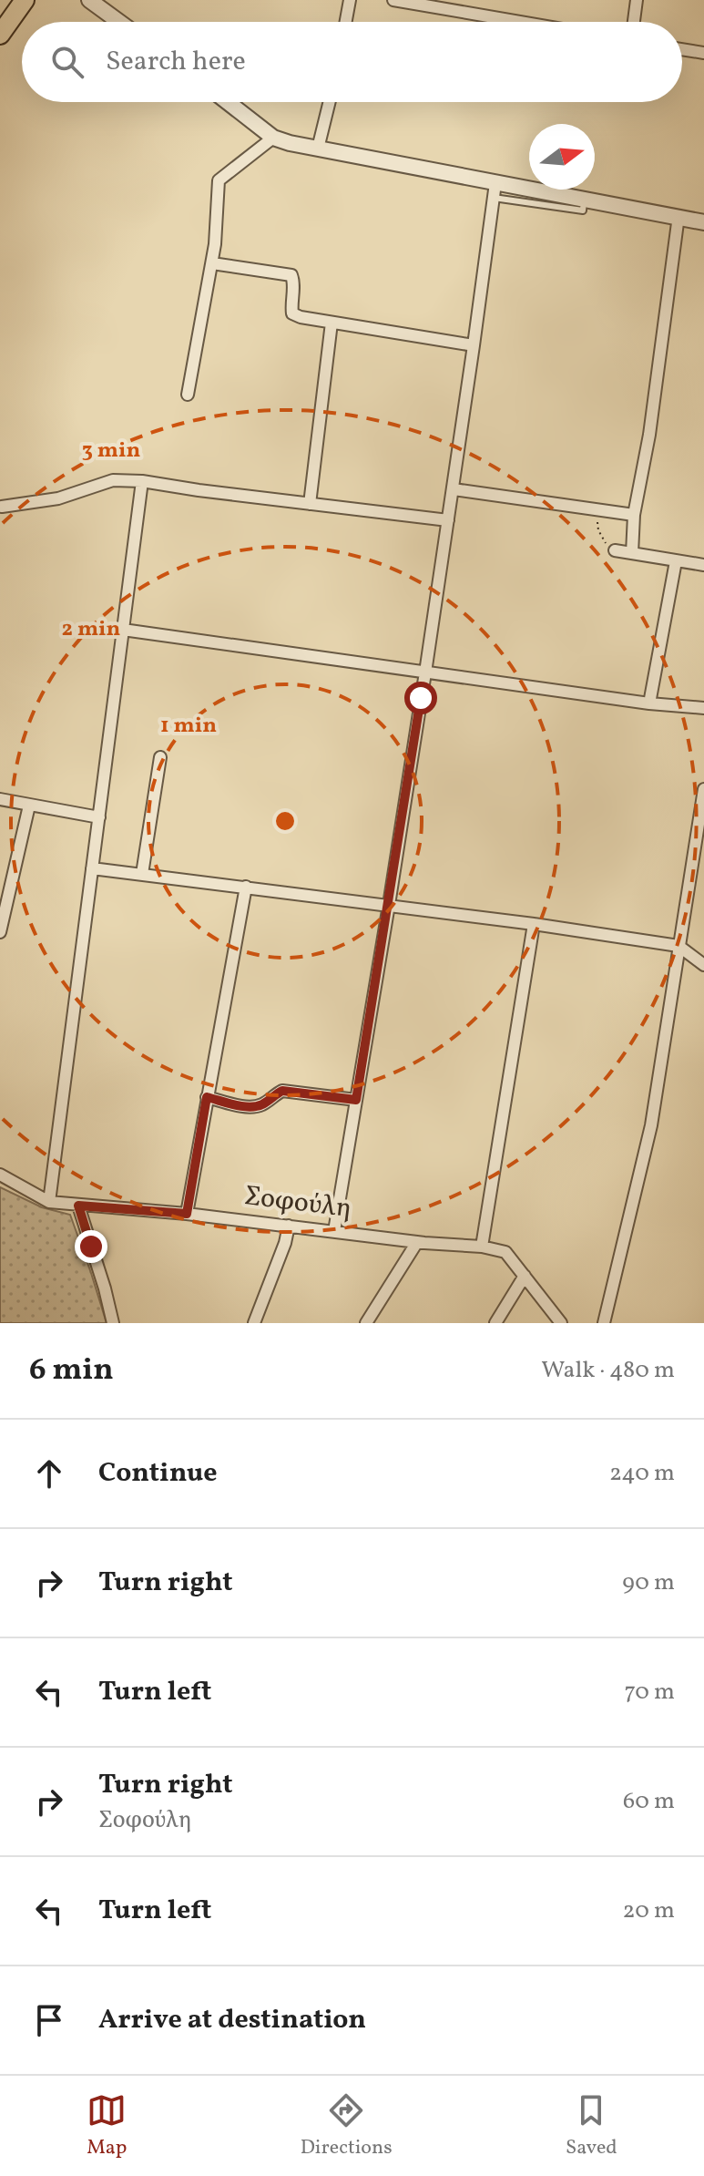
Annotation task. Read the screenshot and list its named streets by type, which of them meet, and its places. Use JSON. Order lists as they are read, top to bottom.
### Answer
{
  "streets": {
    "street": ["Σοφούλη"]
  },
  "north": "right",
  "page": {
    "search": "Search here",
    "heading": ["6 min", "Walk · 480 m"],
    "list": [
      ["Continue", "240 m"],
      ["Turn right", "90 m"],
      ["Turn left", "70 m"],
      ["Turn right", "Σοφούλη", "60 m"],
      ["Turn left", "20 m"],
      "Arrive at destination"
    ],
    "nav": ["Map", "Directions", "Saved"]
  },
  "rings": ["3 min", "2 min", "1 min"]
}
